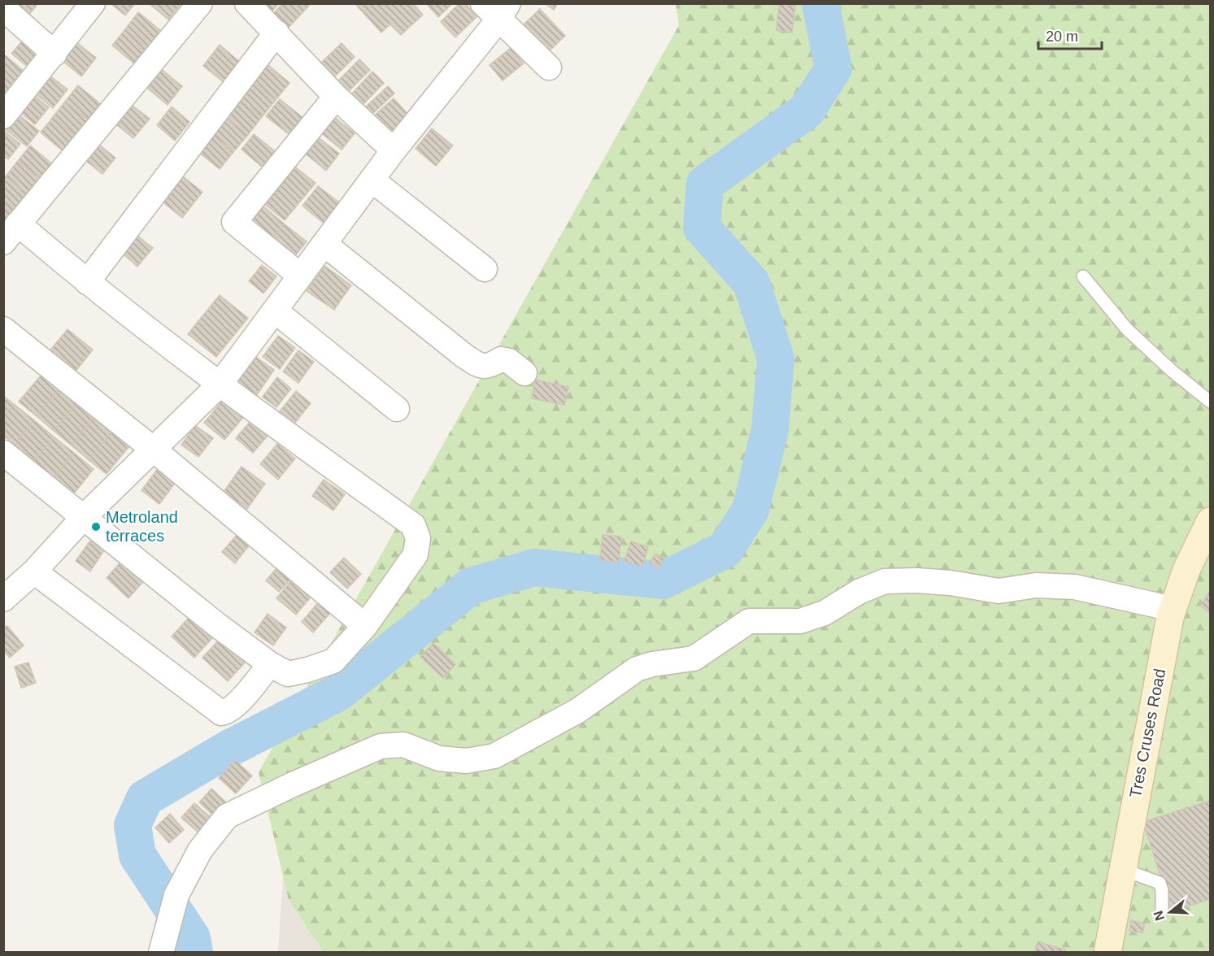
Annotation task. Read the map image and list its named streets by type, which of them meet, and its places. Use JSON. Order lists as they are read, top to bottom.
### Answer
{
  "streets": {
    "main road": ["Tres Cruses Road"]
  },
  "places": ["Metroland terraces"],
  "scale_bar": "20 m",
  "north": "left"
}
